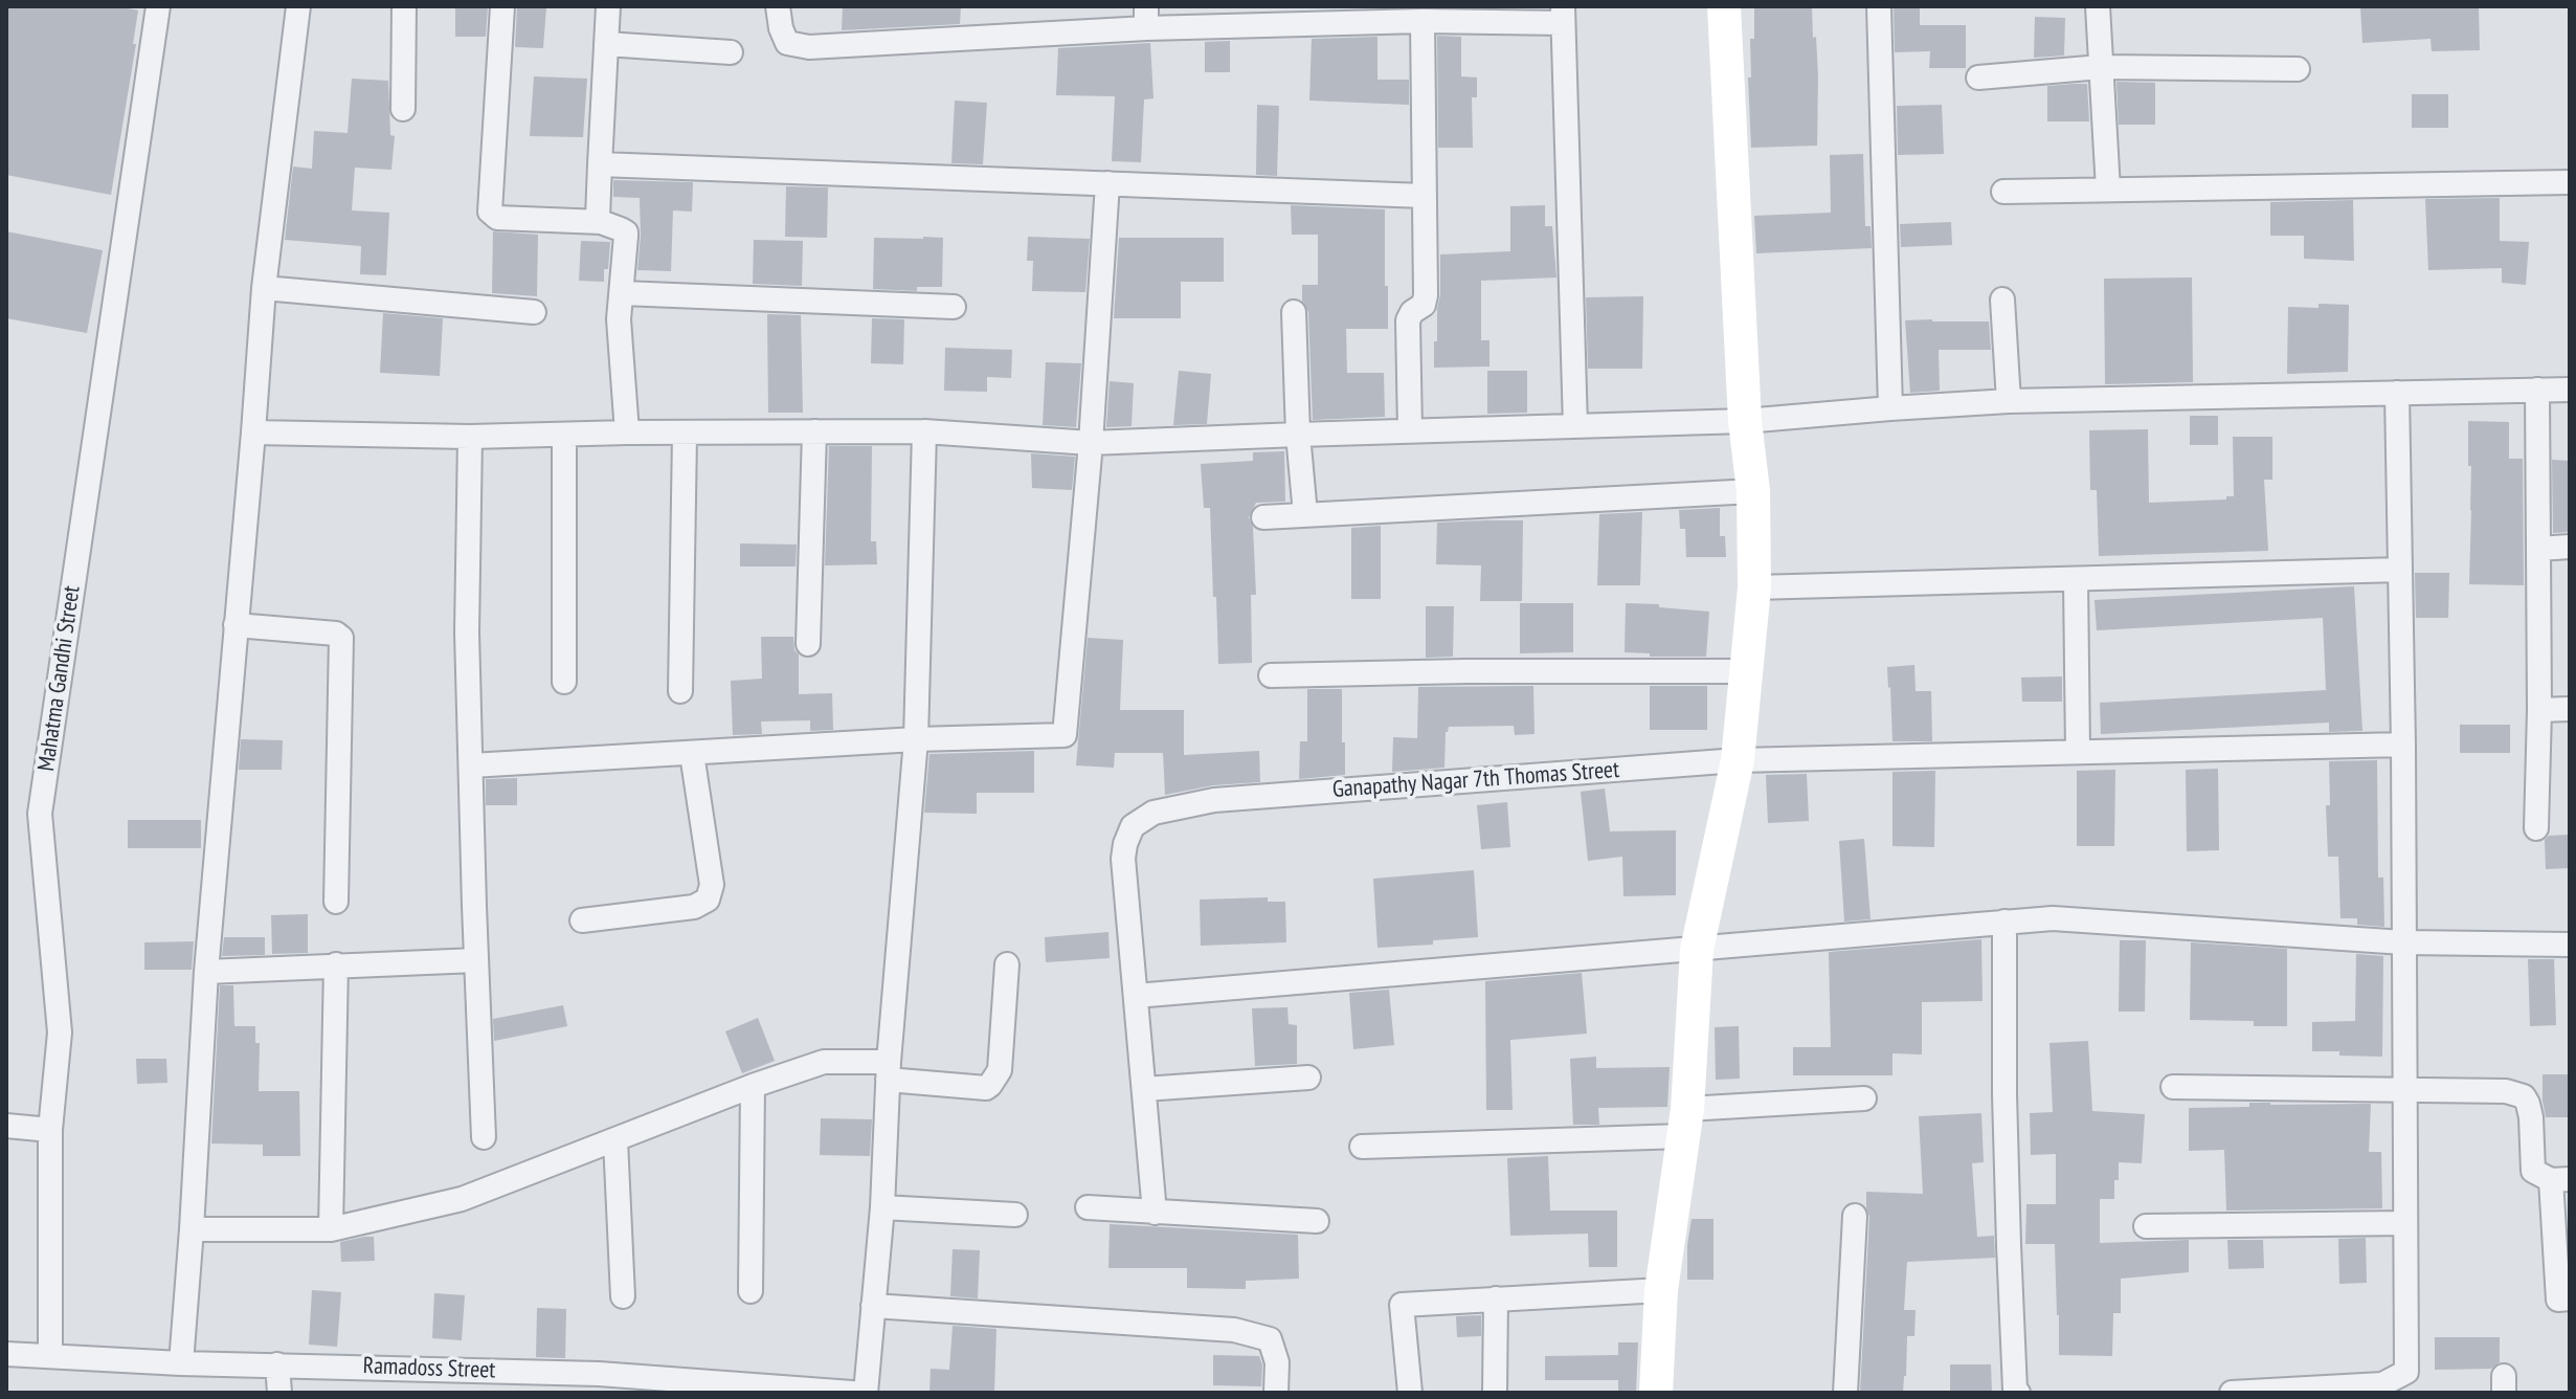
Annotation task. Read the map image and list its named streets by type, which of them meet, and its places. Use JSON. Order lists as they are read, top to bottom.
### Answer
{
  "streets": {
    "street": ["Mahatma Gandhi Street", "Ganapathy Nagar 7th Thomas Street", "Ramadoss Street"]
  },
  "crossings": [
    ["Mahatma Gandhi Street", "Ramadoss Street"]
  ]
}
